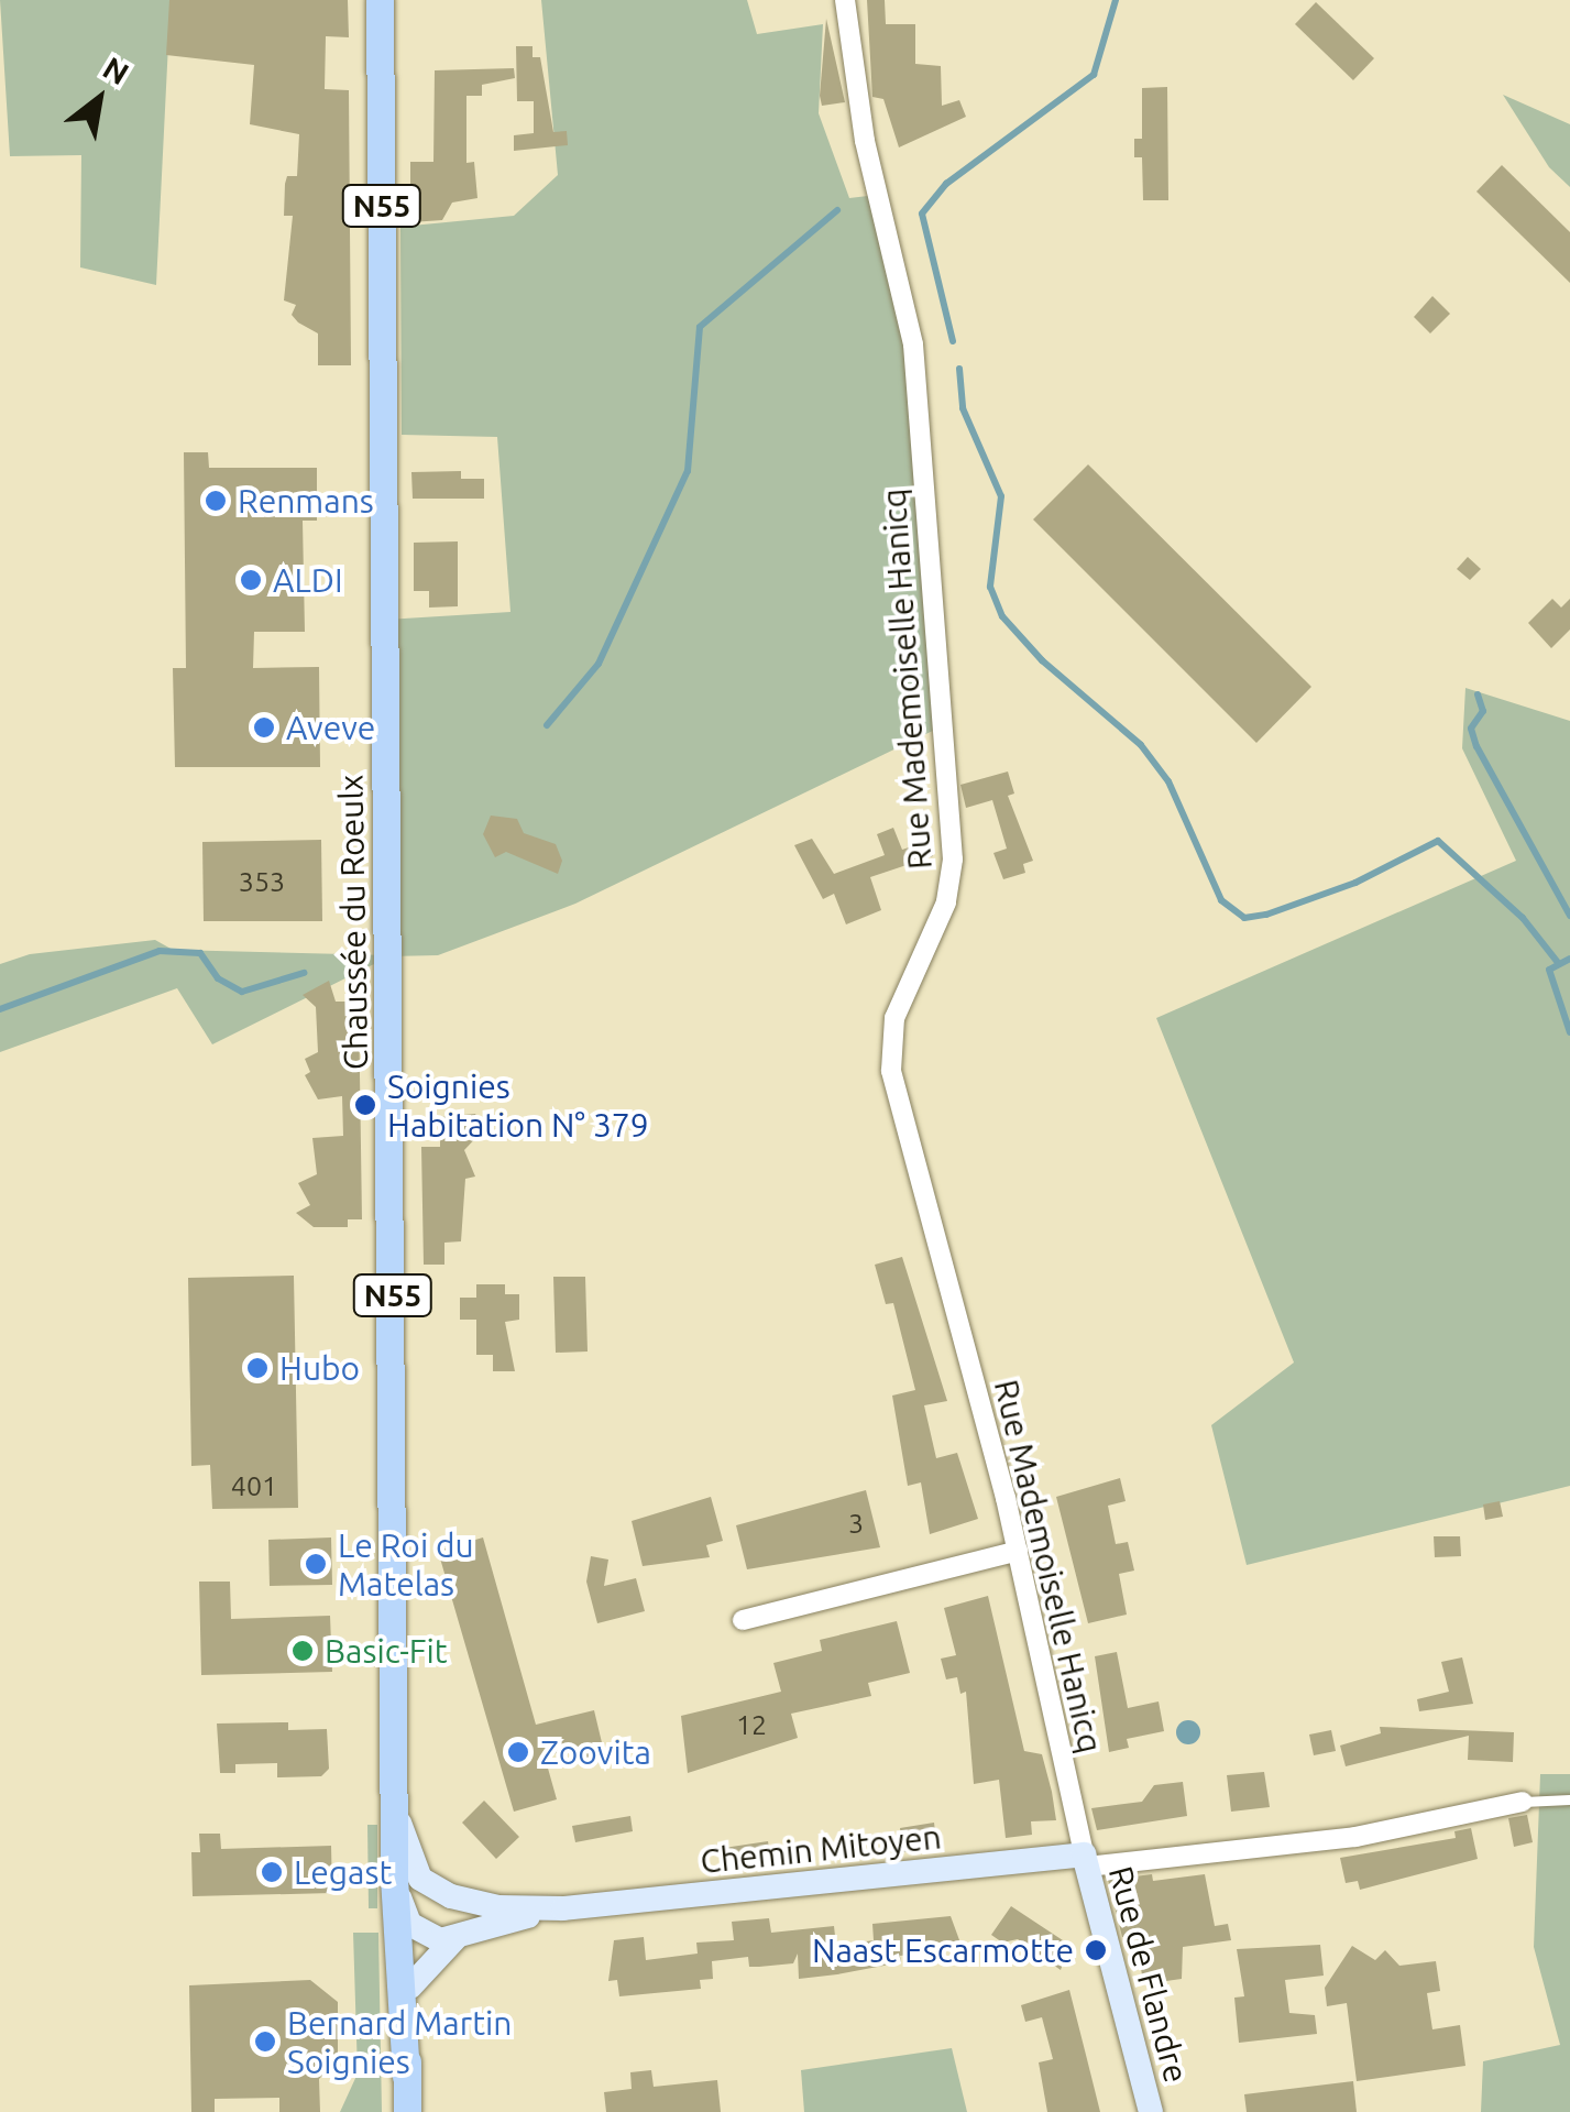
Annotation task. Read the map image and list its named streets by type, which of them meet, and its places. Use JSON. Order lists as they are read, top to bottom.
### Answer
{
  "streets": {
    "main road": ["N55", "Chaussée du Roeulx"],
    "street": ["Rue Mademoiselle Hanicq", "Chemin Mitoyen", "Rue de Flandre"]
  },
  "crossings": [
    ["N55", "Chaussée du Roeulx"],
    ["Rue Mademoiselle Hanicq", "Chemin Mitoyen"],
    ["Rue Mademoiselle Hanicq", "Rue de Flandre"],
    ["Chemin Mitoyen", "Rue de Flandre"]
  ],
  "places": [
    "Renmans",
    "ALDI",
    "Aveve",
    "Soignies Habitation N° 379",
    "Hubo",
    "Le Roi du Matelas",
    "Basic-Fit",
    "Zoovita",
    "Legast",
    "Naast Escarmotte",
    "Bernard Martin Soignies"
  ],
  "house_numbers": [
    "353",
    "401",
    "3",
    "12"
  ],
  "north": "top right"
}
